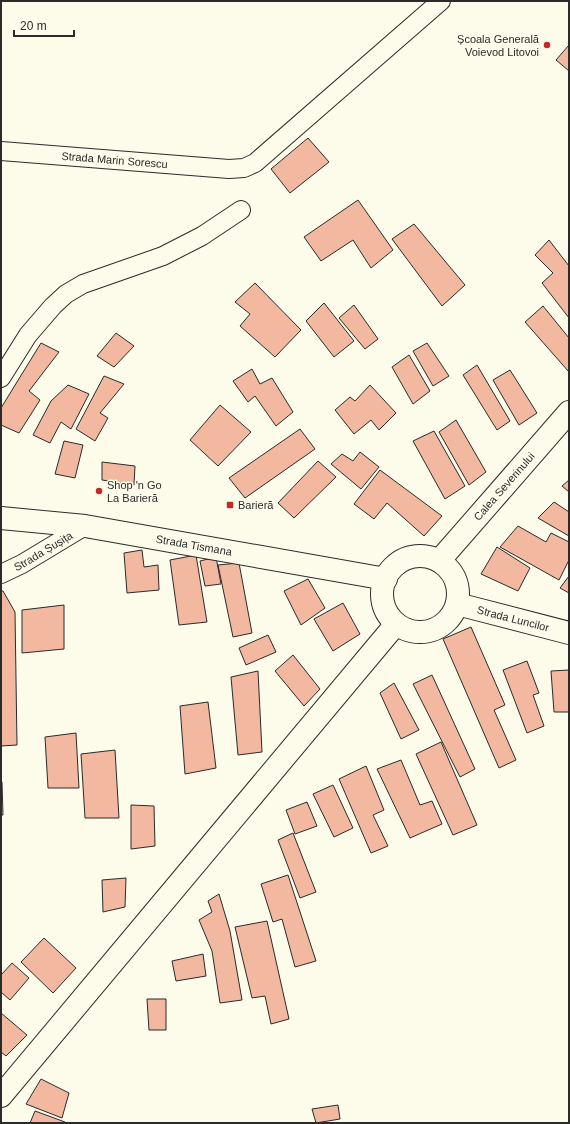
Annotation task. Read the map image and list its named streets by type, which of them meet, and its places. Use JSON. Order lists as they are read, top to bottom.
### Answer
{
  "streets": {
    "main road": ["Calea Severinului", "Strada Tismana", "Strada Luncilor"],
    "street": ["Strada Marin Sorescu", "Strada Șușița"]
  },
  "crossings": [
    ["Calea Severinului", "Strada Tismana"],
    ["Calea Severinului", "Strada Luncilor"],
    ["Strada Tismana", "Strada Șușița"],
    ["Strada Tismana", "Strada Luncilor"]
  ],
  "places": {
    "other": ["Școala Generală Voievod Litovoi", "Shop 'n Go La Barieră"],
    "transit": ["Barieră"]
  },
  "scale_bar": "20 m"
}
